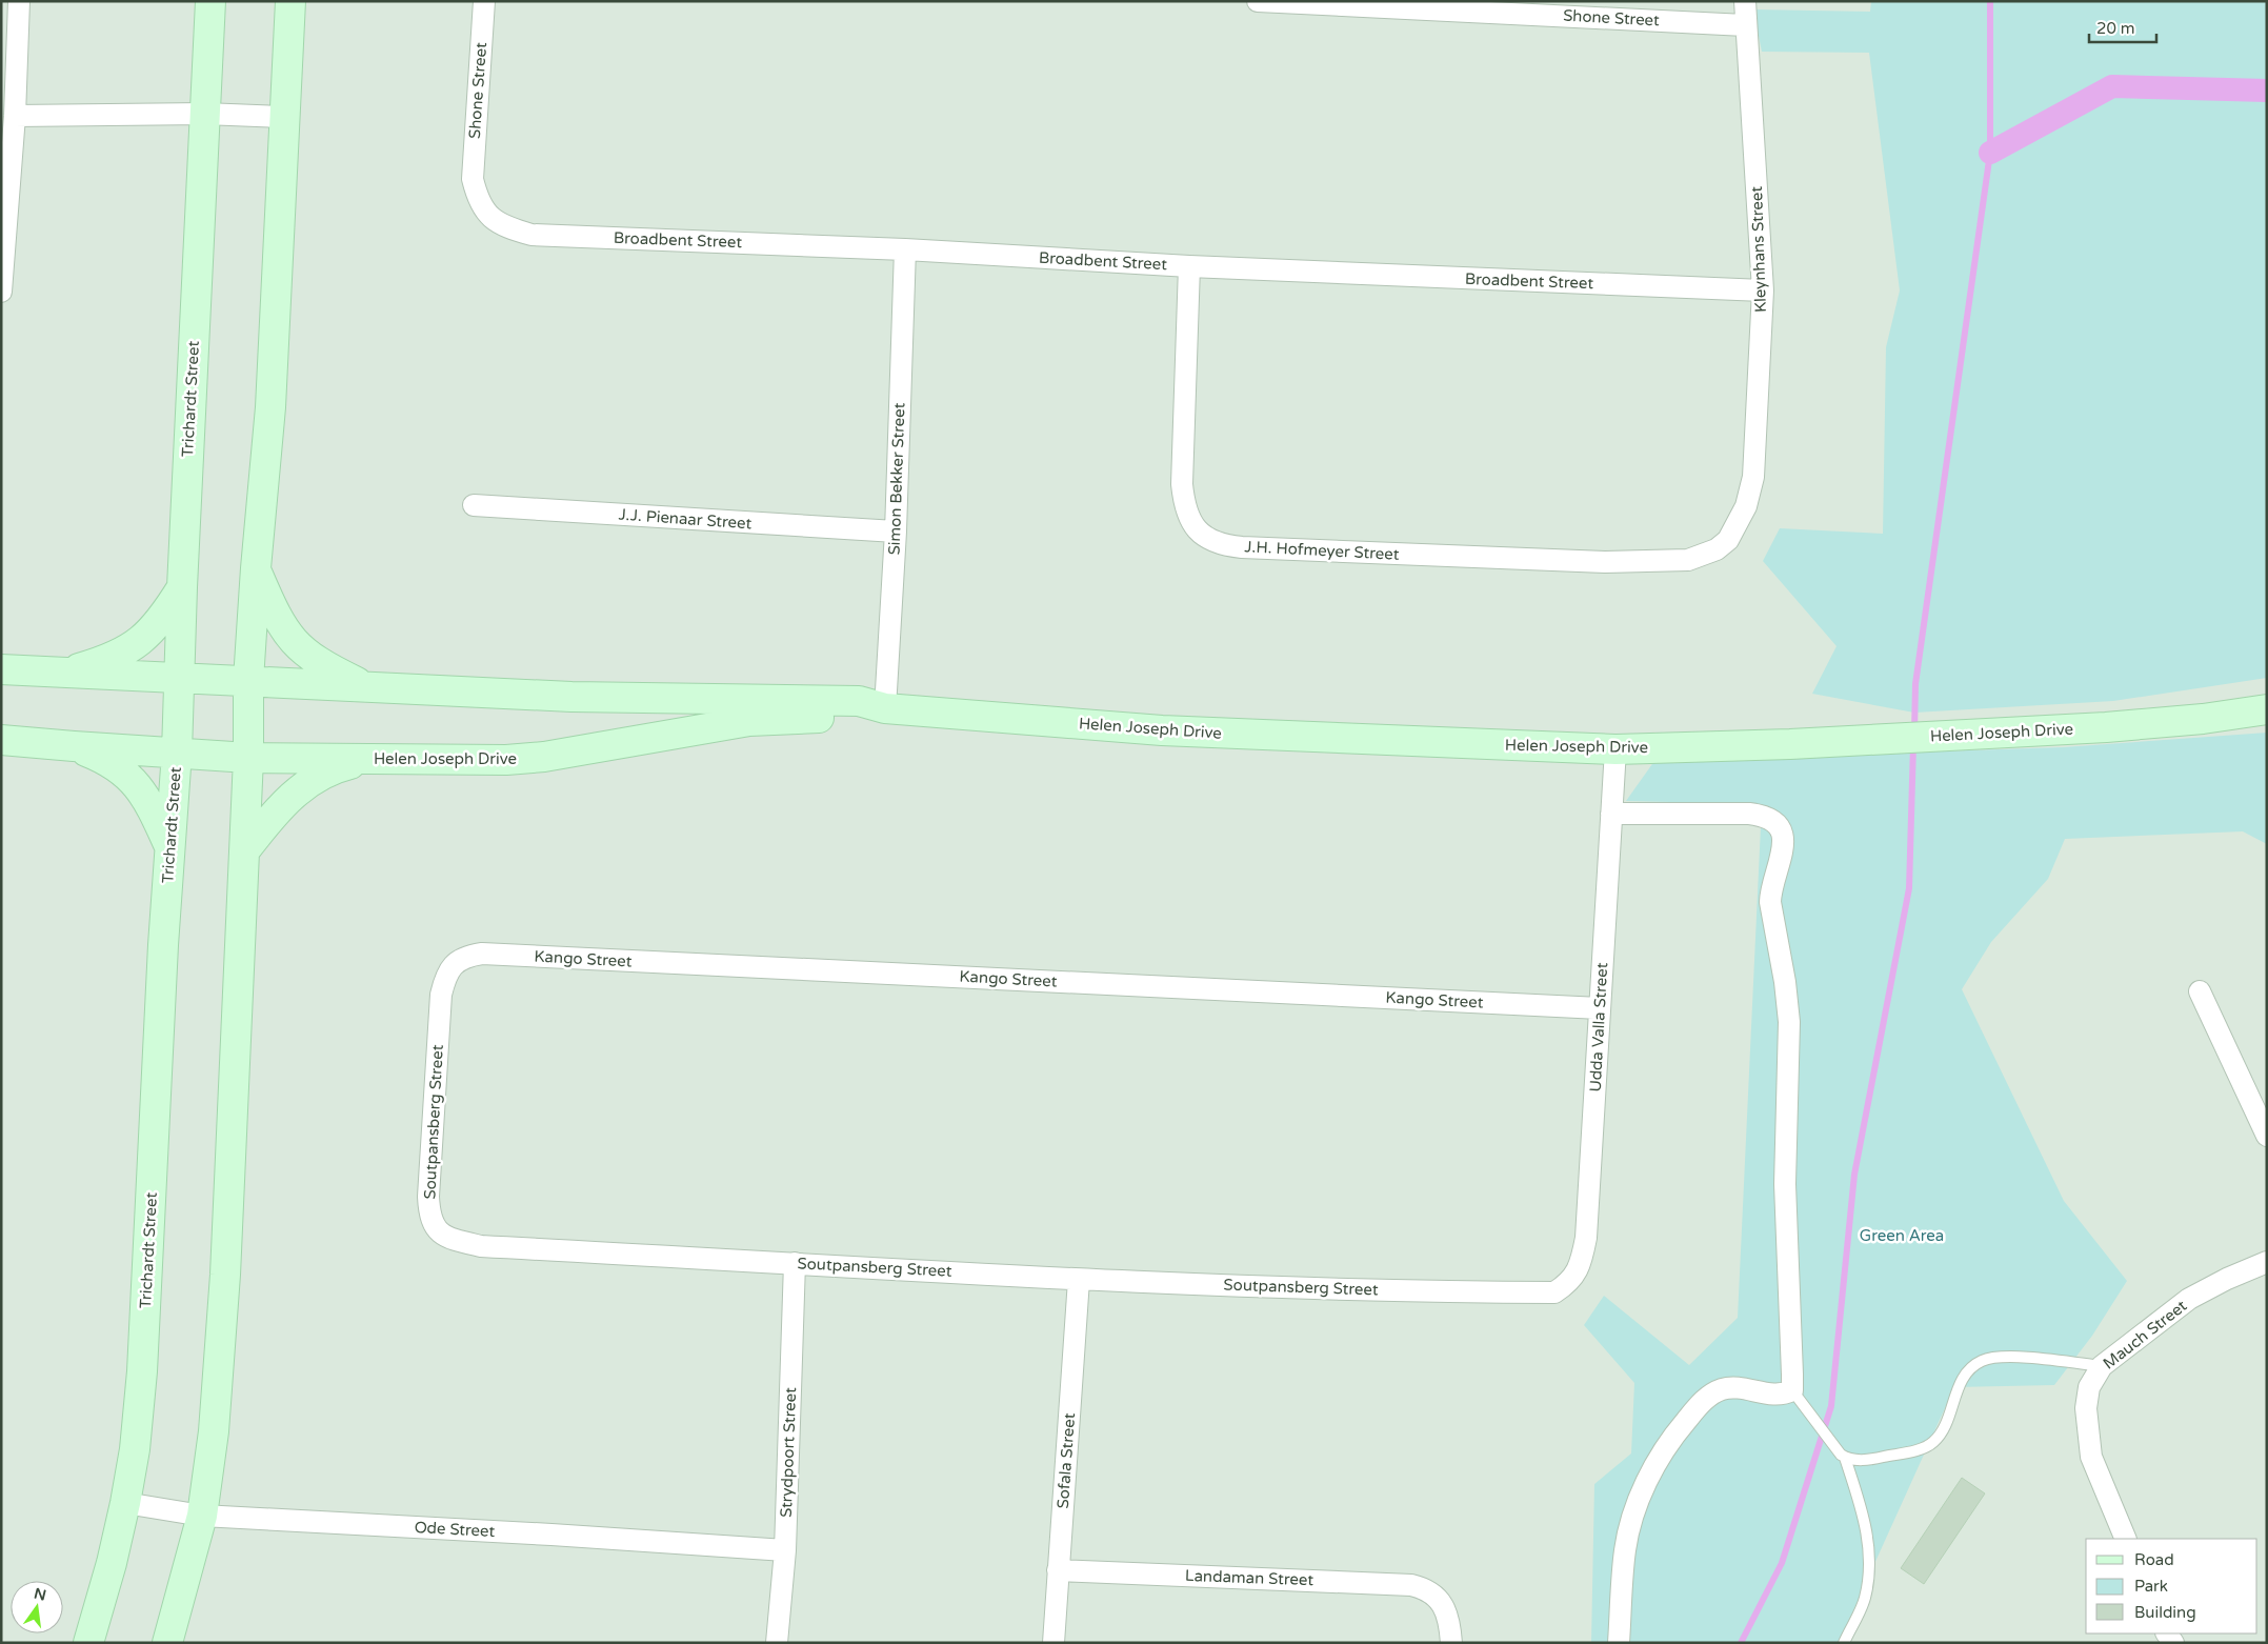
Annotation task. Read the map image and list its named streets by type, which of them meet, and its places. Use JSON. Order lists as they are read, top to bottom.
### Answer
{
  "streets": {
    "street": [
      "Shone Street",
      "Broadbent Street",
      "Kleynhans Street",
      "Trichardt Street",
      "Simon Bekker Street",
      "J.J. Pienaar Street",
      "J.H. Hofmeyer Street",
      "Helen Joseph Drive",
      "Kango Street",
      "Udda Valla Street",
      "Soutpansberg Street",
      "Mauch Street",
      "Strydpoort Street",
      "Sofala Street",
      "Ode Street",
      "Landaman Street"
    ]
  },
  "crossings": [
    ["Shone Street", "Broadbent Street"],
    ["Shone Street", "Kleynhans Street"],
    ["Broadbent Street", "Kleynhans Street"],
    ["Broadbent Street", "Simon Bekker Street"],
    ["Broadbent Street", "J.H. Hofmeyer Street"],
    ["Kleynhans Street", "J.H. Hofmeyer Street"],
    ["Trichardt Street", "Helen Joseph Drive"],
    ["Trichardt Street", "Ode Street"],
    ["Simon Bekker Street", "J.J. Pienaar Street"],
    ["Simon Bekker Street", "Helen Joseph Drive"],
    ["Helen Joseph Drive", "Udda Valla Street"],
    ["Kango Street", "Udda Valla Street"],
    ["Kango Street", "Soutpansberg Street"],
    ["Udda Valla Street", "Soutpansberg Street"],
    ["Soutpansberg Street", "Strydpoort Street"],
    ["Soutpansberg Street", "Sofala Street"],
    ["Strydpoort Street", "Ode Street"],
    ["Sofala Street", "Landaman Street"]
  ],
  "parks": ["Green Area"],
  "legend": ["Road", "Park", "Building"],
  "scale_bar": "20 m",
  "north": "top"
}
